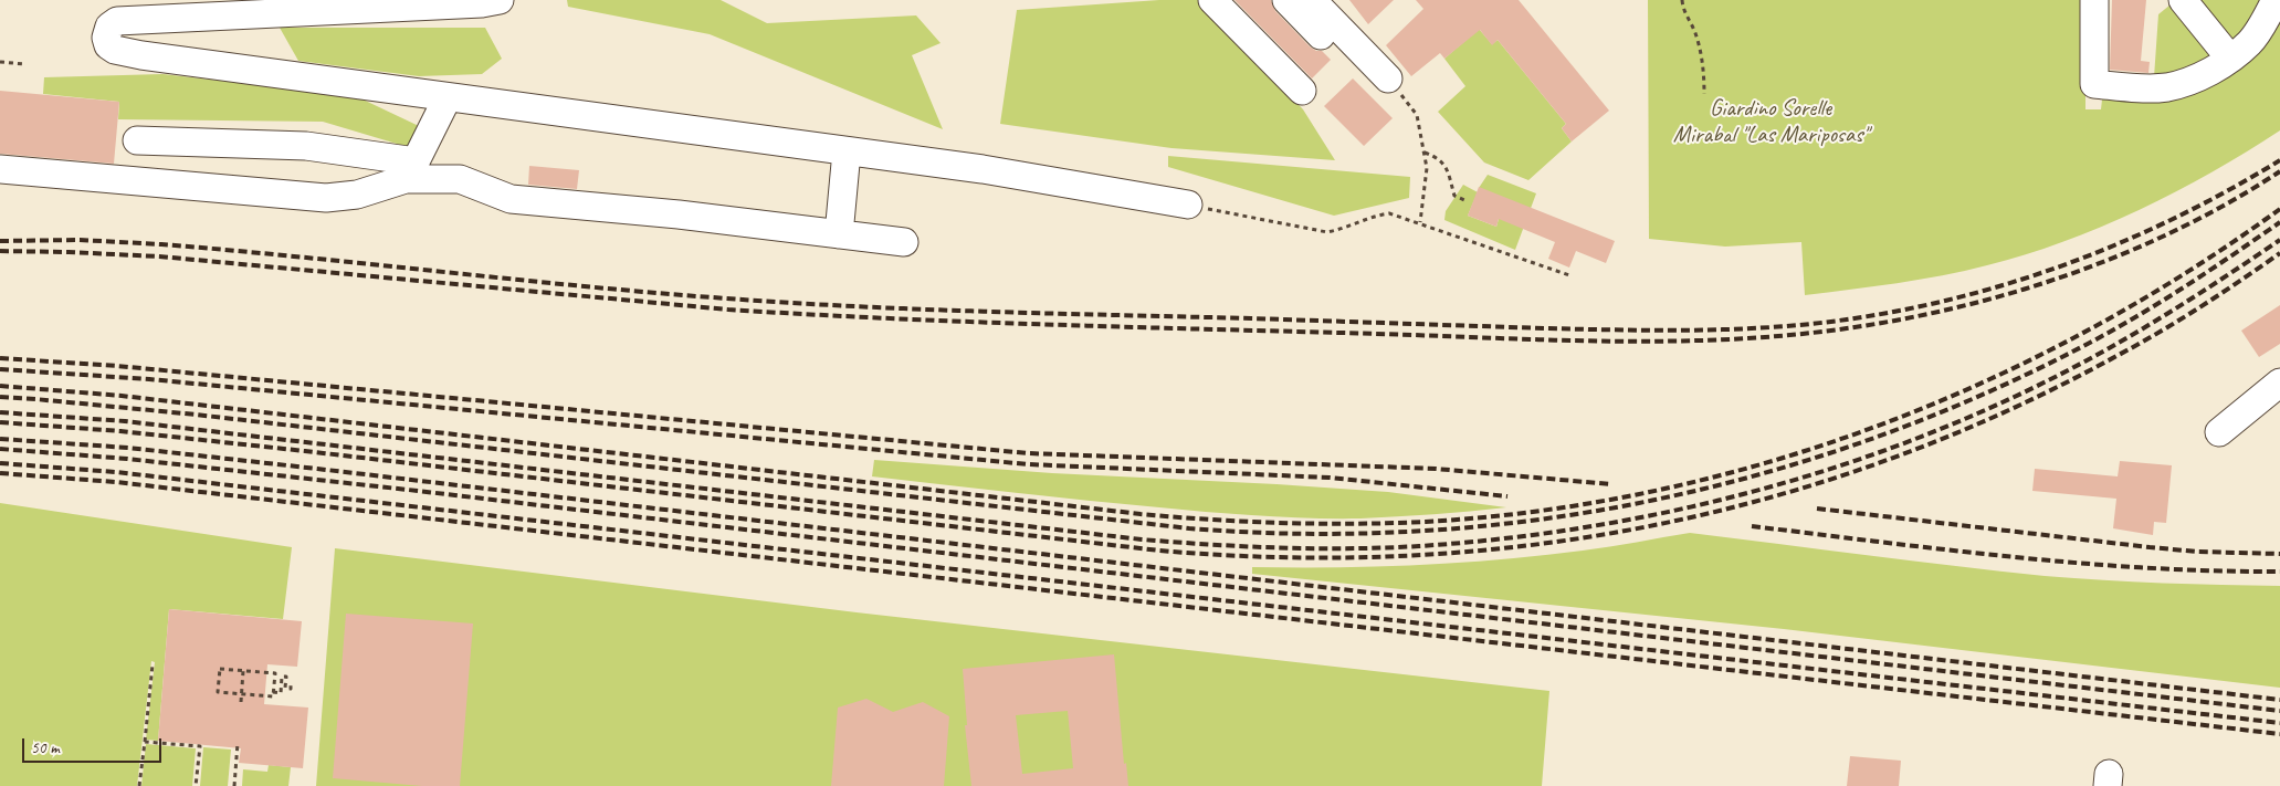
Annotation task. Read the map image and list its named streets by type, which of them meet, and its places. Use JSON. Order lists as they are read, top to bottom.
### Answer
{
  "parks": ["Giardino Sorelle Mirabal \"Las Mariposas\""],
  "scale_bar": "50 m"
}
